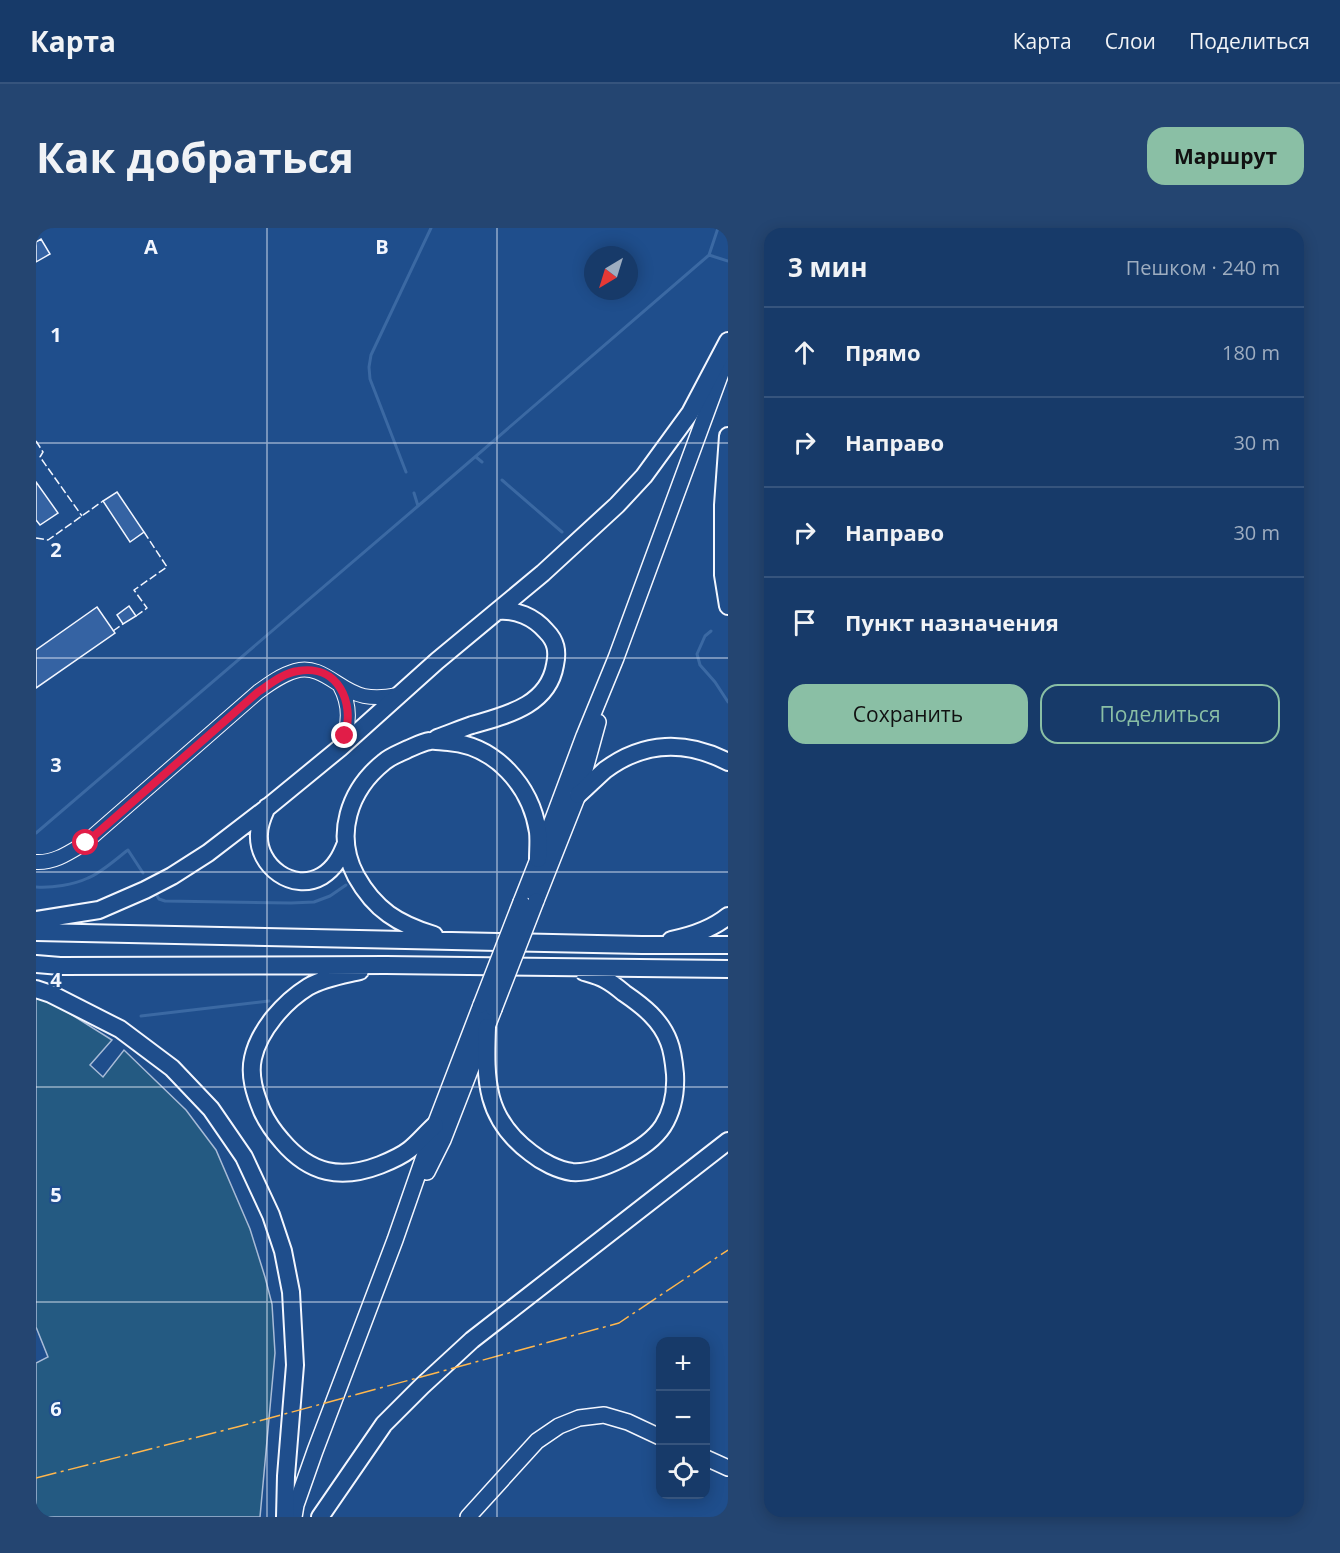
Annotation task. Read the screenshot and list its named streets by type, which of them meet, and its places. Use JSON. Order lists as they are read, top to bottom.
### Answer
{
  "north": "bottom left",
  "page": {
    "header": "Карта",
    "nav": ["Карта", "Слои", "Поделиться"],
    "buttons": [
      "Маршрут",
      ["Сохранить", "Поделиться"]
    ],
    "title": "Как добраться",
    "heading": ["3 мин", "Пешком · 240 m"],
    "list": [
      ["Прямо", "180 m"],
      ["Направо", "30 m"],
      ["Направо", "30 m"],
      "Пункт назначения"
    ],
    "map_buttons": ["+", "−"]
  },
  "grid": {
    "columns": ["A", "B"],
    "rows": [
      "1",
      "2",
      "3",
      "4",
      "5",
      "6"
    ]
  }
}
